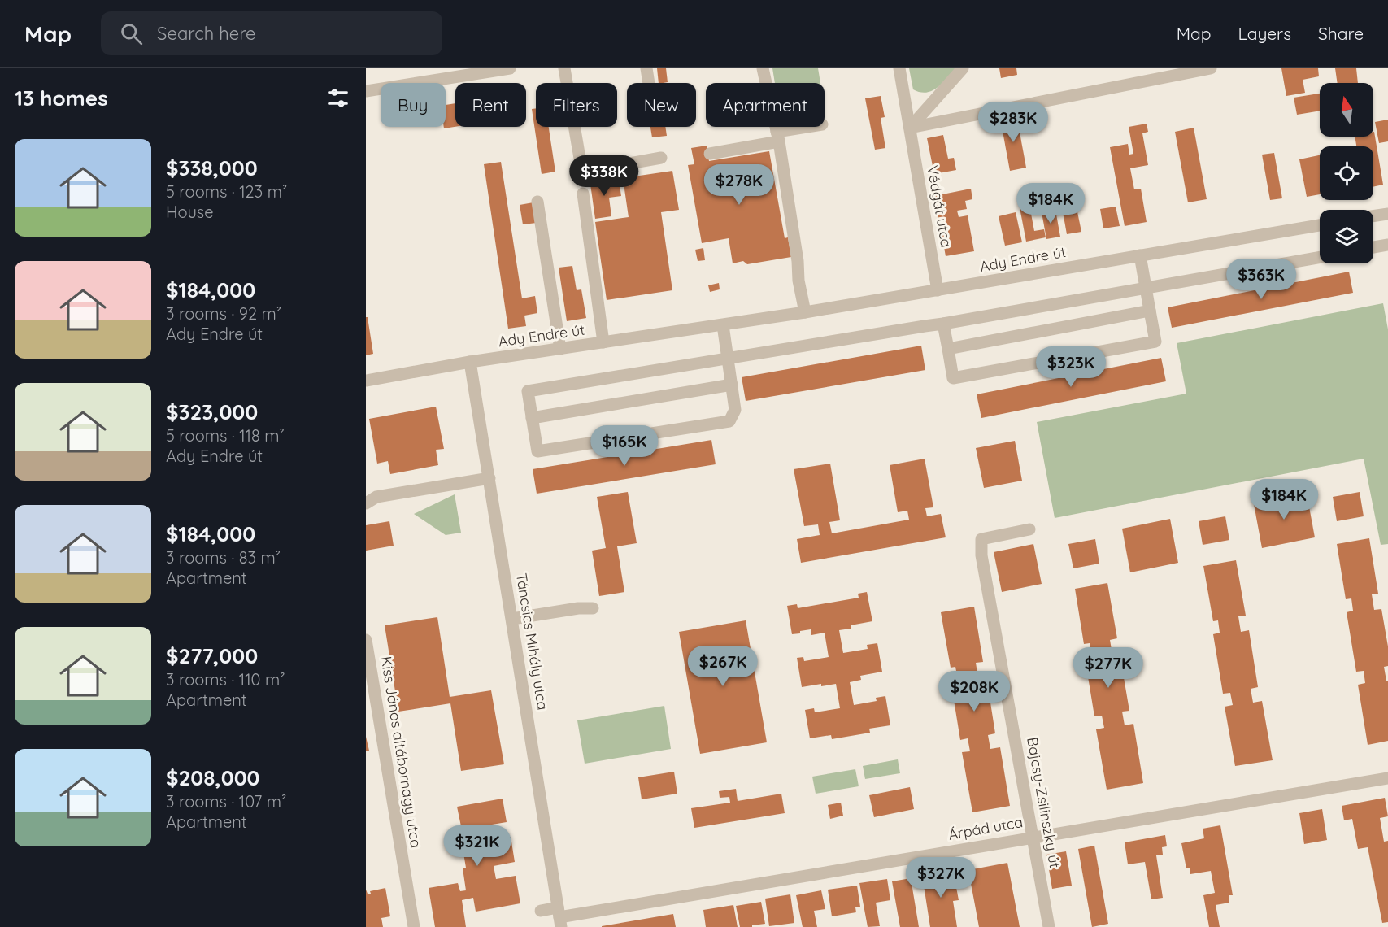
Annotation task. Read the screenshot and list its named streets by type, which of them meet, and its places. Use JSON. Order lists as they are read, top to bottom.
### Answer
{
  "streets": {
    "street": [
      "Védgát utca",
      "Ady Endre út",
      "Táncsics Mihály utca",
      "Kiss János altábornagy utca",
      "Bajcsy-Zsilinszky út",
      "Árpád utca"
    ]
  },
  "crossings": [
    ["Védgát utca", "Ady Endre út"],
    ["Ady Endre út", "Táncsics Mihály utca"],
    ["Táncsics Mihály utca", "Árpád utca"],
    ["Bajcsy-Zsilinszky út", "Árpád utca"]
  ],
  "north": "top",
  "page": {
    "header": "Map",
    "search": "Search here",
    "nav": ["Map", "Layers", "Share"],
    "heading": "13 homes",
    "chip": [
      "Buy",
      "Rent",
      "Filters",
      "New",
      "Apartment"
    ],
    "price": [
      "$283K",
      "$338K",
      "$278K",
      "$184K",
      "$363K",
      "$323K",
      "$165K",
      "$184K",
      "$267K",
      "$277K",
      "$208K",
      "$321K",
      "$327K"
    ],
    "list": [
      {
        "name": "$338,000",
        "note": "5 rooms · 123 m² · House"
      },
      {
        "name": "$184,000",
        "note": "3 rooms · 92 m² · Ady Endre út"
      },
      {
        "name": "$323,000",
        "note": "5 rooms · 118 m² · Ady Endre út"
      },
      {
        "name": "$184,000",
        "note": "3 rooms · 83 m² · Apartment"
      },
      {
        "name": "$277,000",
        "note": "3 rooms · 110 m² · Apartment"
      },
      {
        "name": "$208,000",
        "note": "3 rooms · 107 m² · Apartment"
      }
    ]
  }
}
